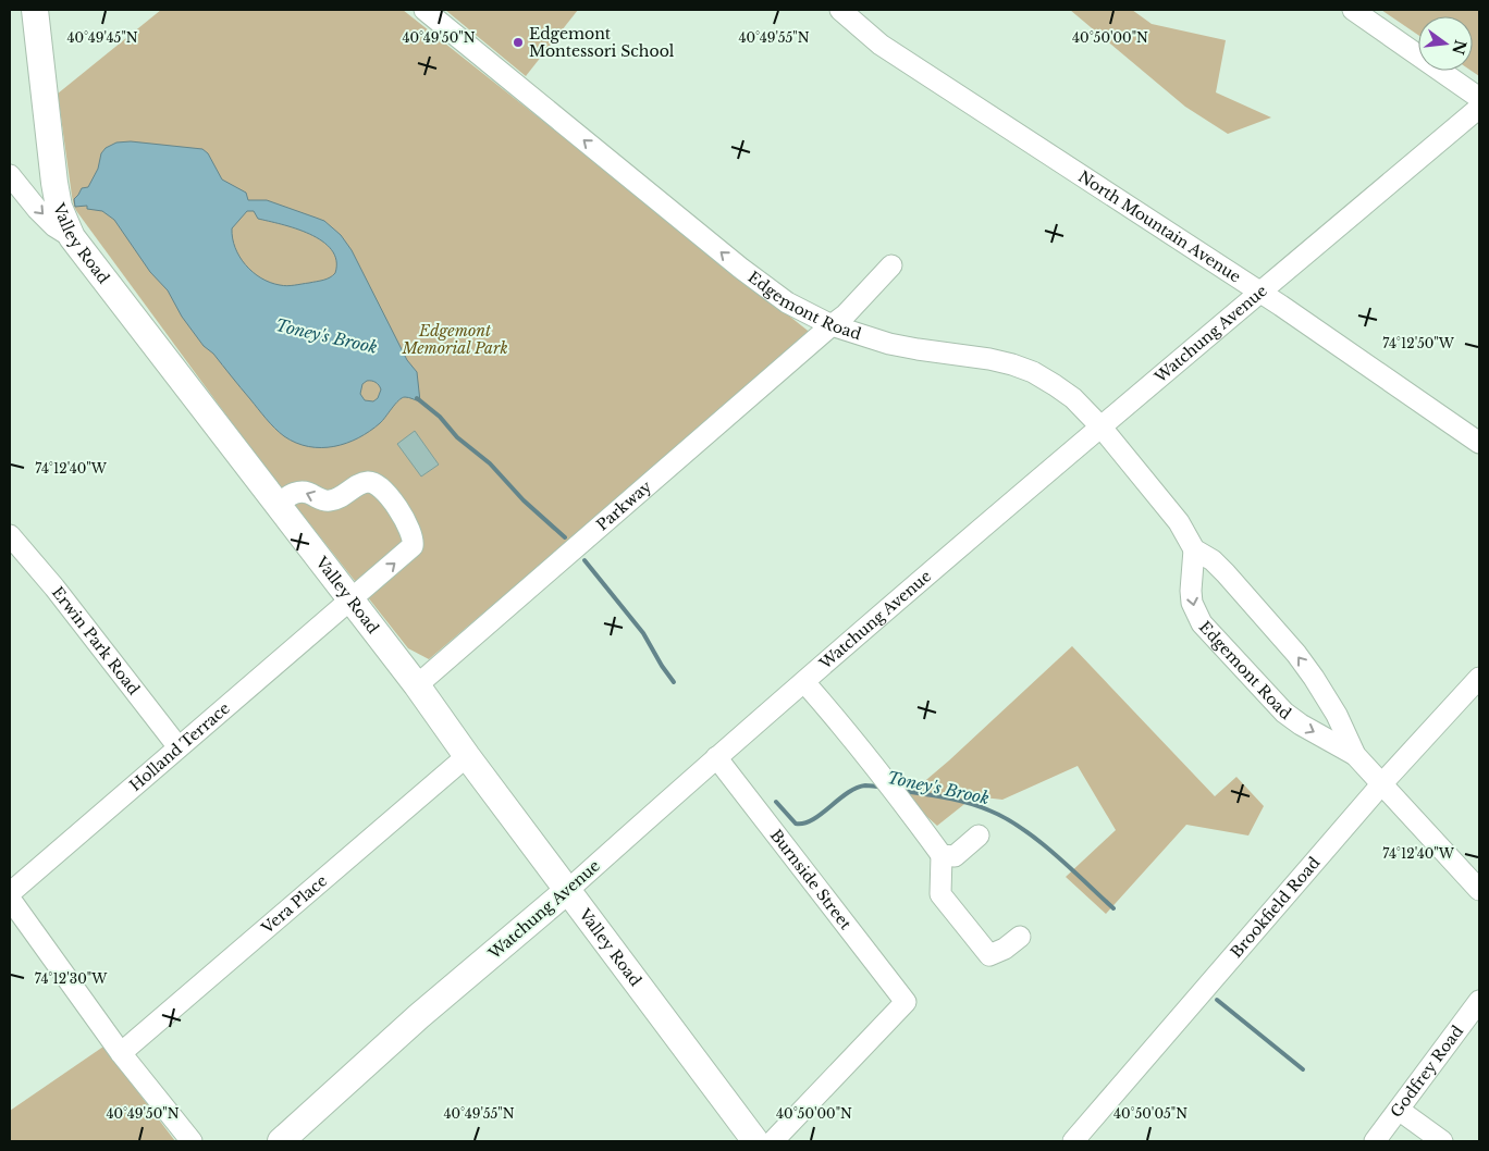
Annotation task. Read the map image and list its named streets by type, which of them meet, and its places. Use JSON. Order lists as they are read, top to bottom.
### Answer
{
  "streets": {
    "main road": ["Valley Road", "Watchung Avenue"],
    "street": [
      "North Mountain Avenue",
      "Edgemont Road",
      "Parkway",
      "Erwin Park Road",
      "Holland Terrace",
      "Burnside Street",
      "Vera Place",
      "Brookfield Road",
      "Godfrey Road"
    ]
  },
  "crossings": [
    ["North Mountain Avenue", "Watchung Avenue"],
    ["Valley Road", "Watchung Avenue"],
    ["Valley Road", "Parkway"],
    ["Valley Road", "Holland Terrace"],
    ["Valley Road", "Vera Place"],
    ["Edgemont Road", "Watchung Avenue"],
    ["Edgemont Road", "Parkway"],
    ["Edgemont Road", "Brookfield Road"],
    ["Watchung Avenue", "Burnside Street"],
    ["Erwin Park Road", "Holland Terrace"]
  ],
  "water": ["Toney's Brook"],
  "parks": ["Edgemont Memorial Park"],
  "places": ["Edgemont Montessori School"],
  "north": "right",
  "coordinates": [
    "40°49'45\"N",
    "40°49'50\"N",
    "40°49'55\"N",
    "40°50'00\"N",
    "74°12'50\"W",
    "74°12'40\"W",
    "74°12'30\"W",
    "40°50'05\"N"
  ]
}
